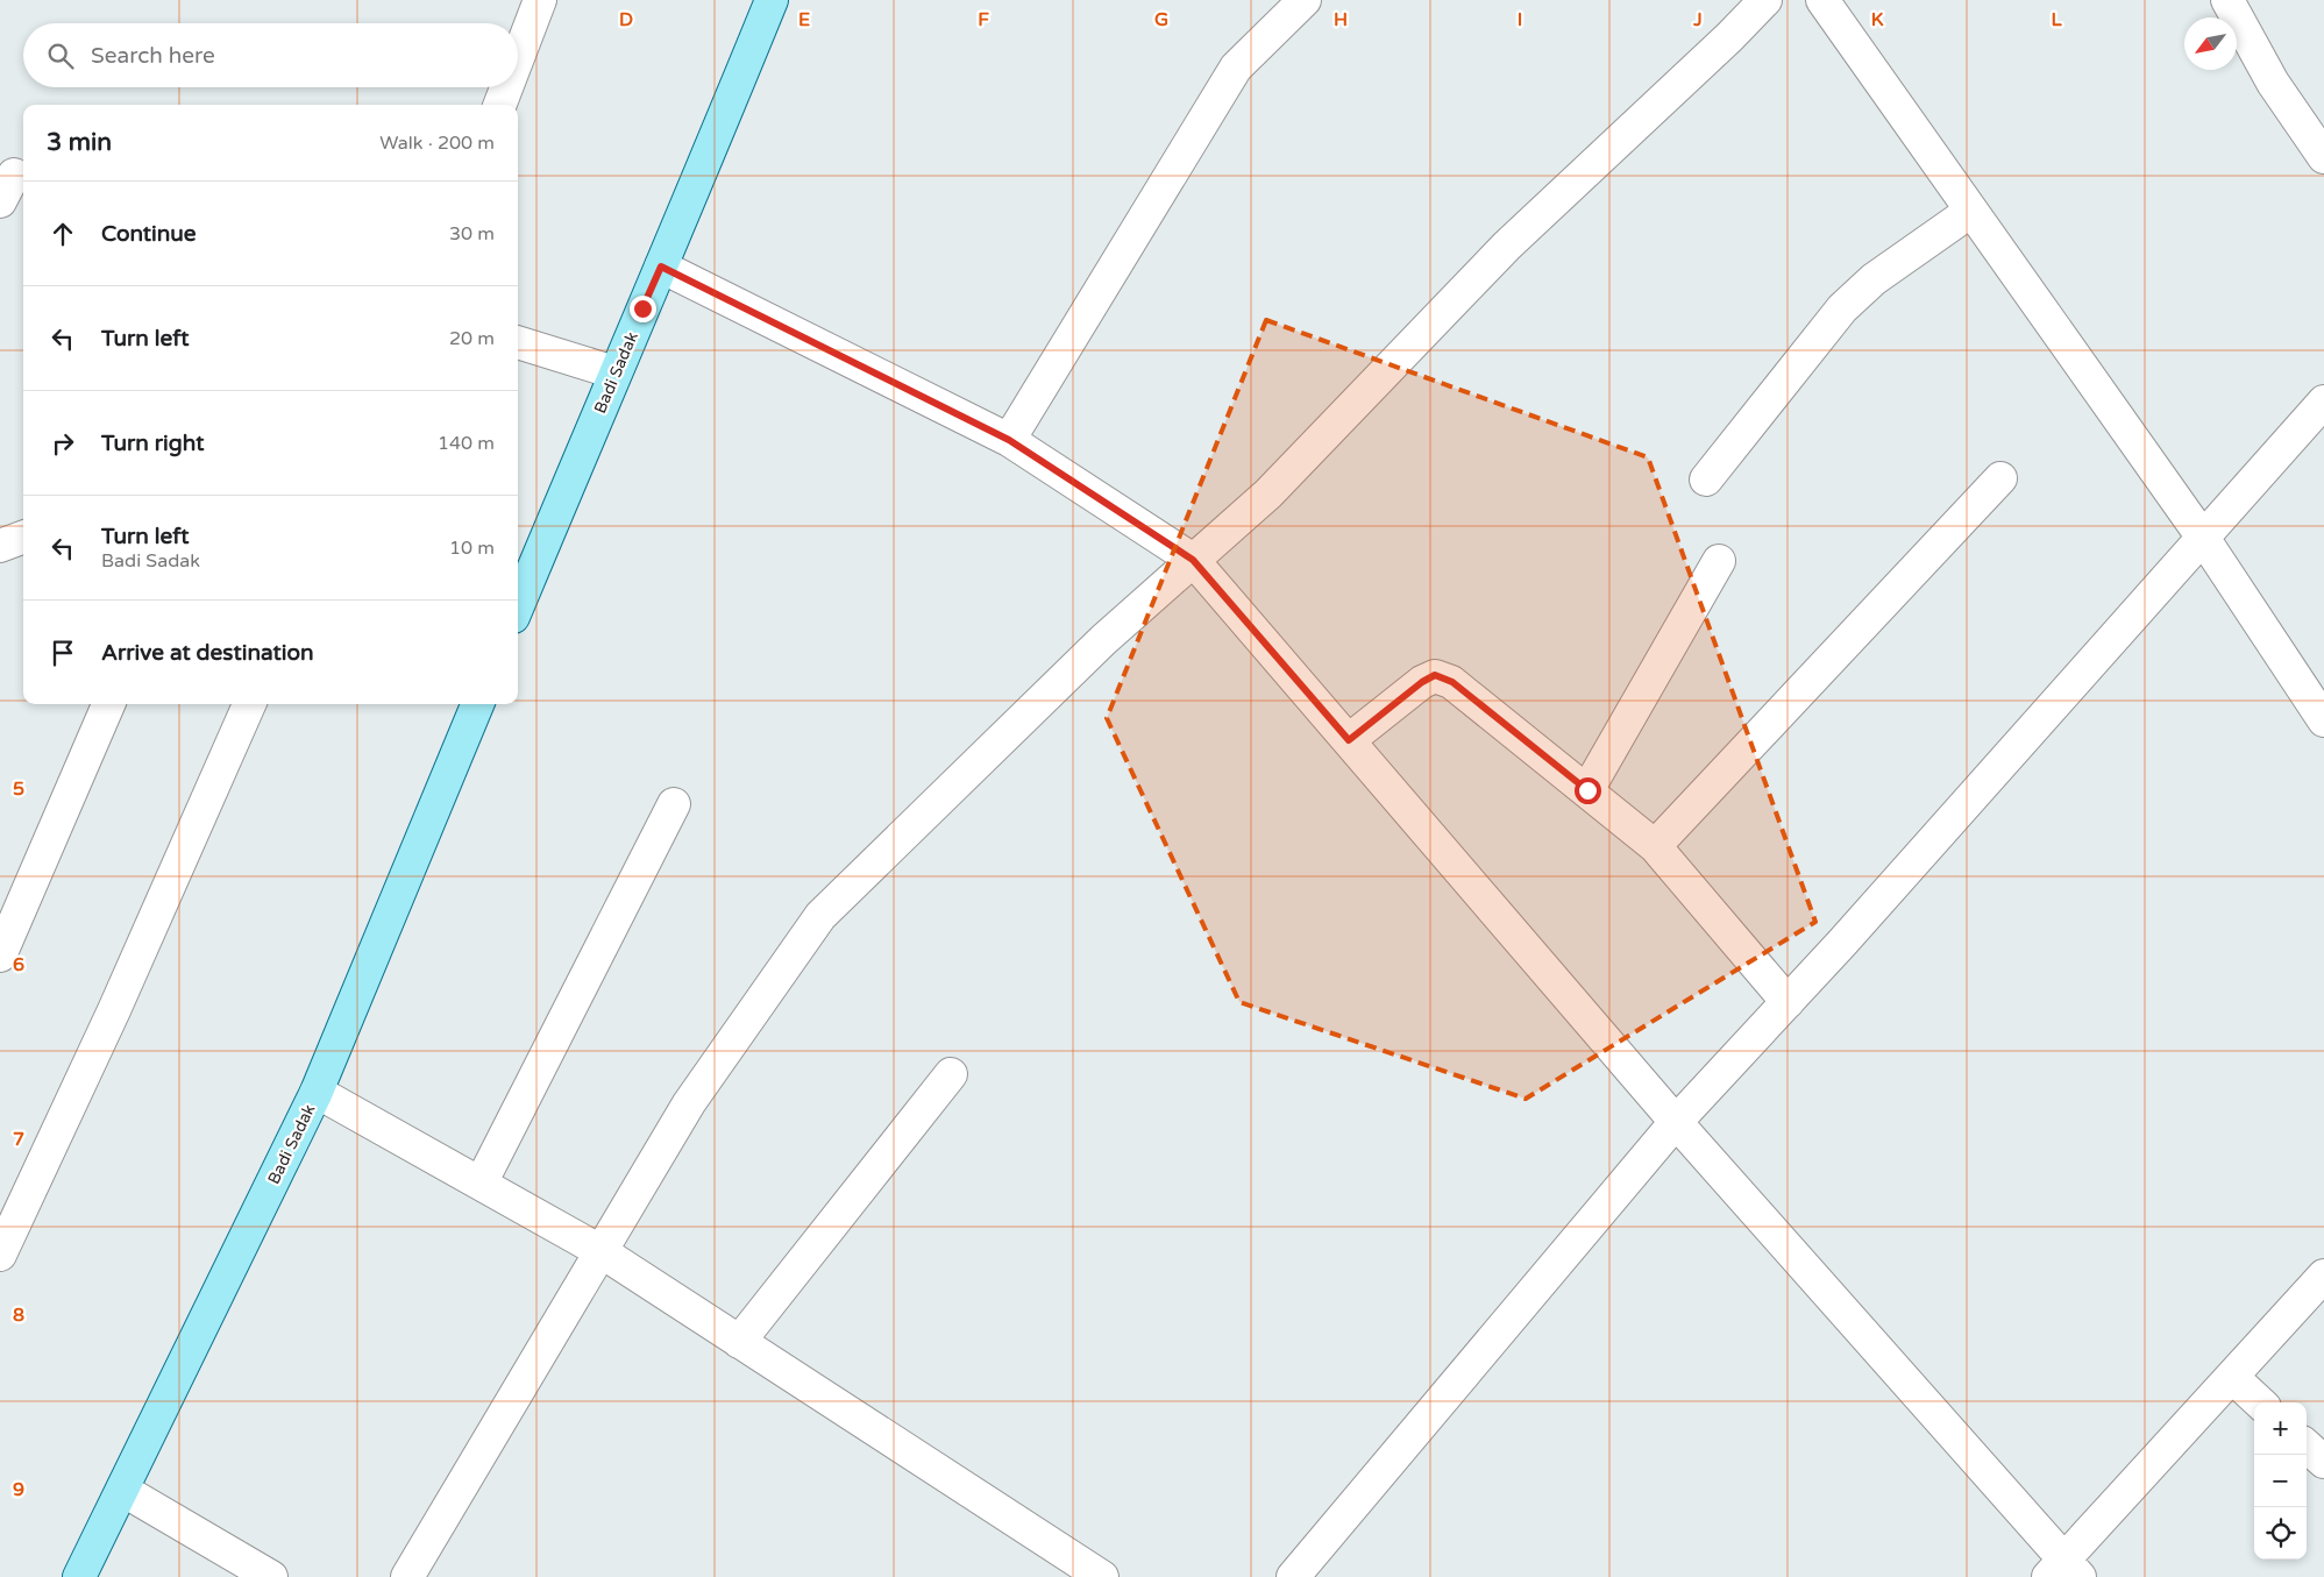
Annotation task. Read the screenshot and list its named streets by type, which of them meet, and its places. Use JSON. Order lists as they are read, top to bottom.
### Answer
{
  "streets": {
    "main road": ["Badi Sadak"]
  },
  "north": "bottom left",
  "page": {
    "search": "Search here",
    "heading": ["3 min", "Walk · 200 m"],
    "list": [
      ["Continue", "30 m"],
      ["Turn left", "20 m"],
      ["Turn right", "140 m"],
      ["Turn left", "Badi Sadak", "10 m"],
      "Arrive at destination"
    ],
    "map_buttons": ["+", "−"]
  },
  "grid": {
    "columns": [
      "D",
      "E",
      "F",
      "G",
      "H",
      "I",
      "J",
      "K",
      "L"
    ],
    "rows": [
      "5",
      "6",
      "7",
      "8",
      "9"
    ]
  }
}
